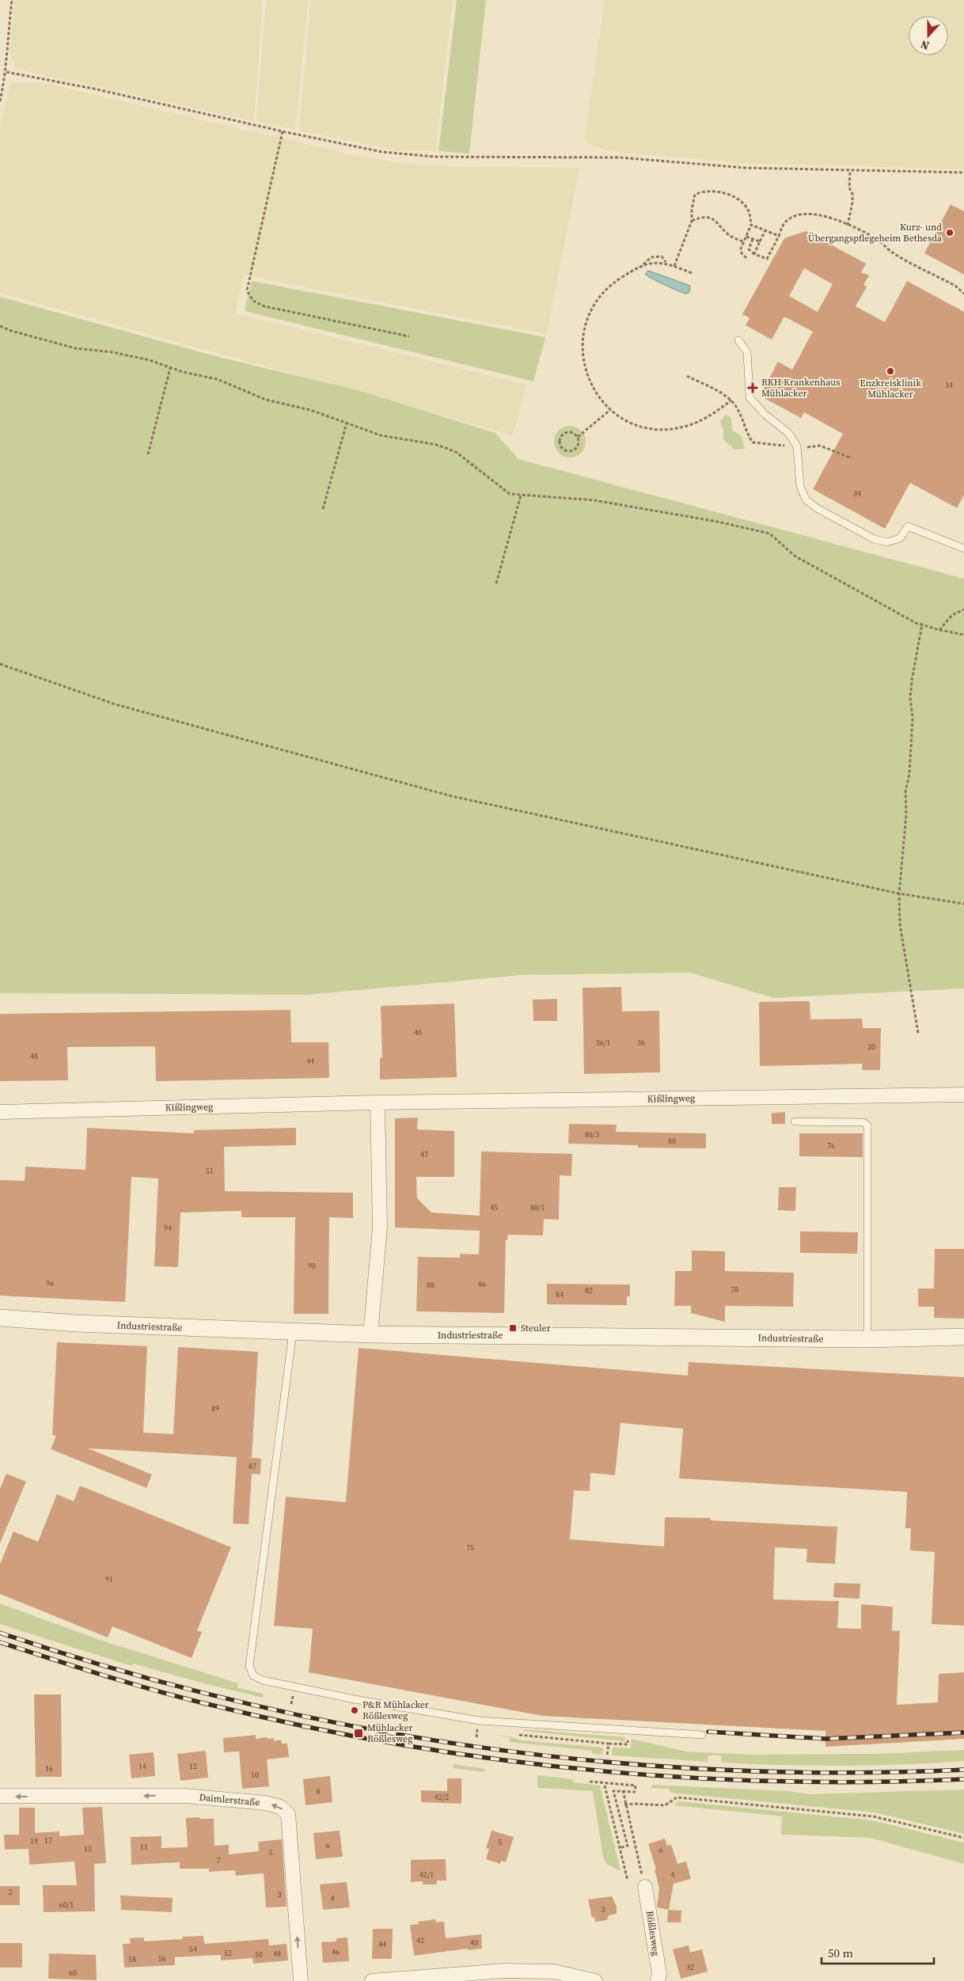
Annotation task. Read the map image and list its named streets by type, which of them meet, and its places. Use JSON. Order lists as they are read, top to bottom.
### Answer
{
  "streets": {
    "street": [
      "Kißlingweg",
      "Industriestraße",
      "Daimlerstraße",
      "Rößlesweg"
    ]
  },
  "places": {
    "other": ["Kurz- und Übergangspflegeheim Bethesda", "Enzkreisklinik Mühlacker", "P&R Mühlacker Rößlesweg"],
    "health": ["RKH Krankenhaus Mühlacker"],
    "transit": ["Steuler", "Mühlacker Rößlesweg"]
  },
  "house_numbers": [
    "34",
    "34",
    "40",
    "36/1",
    "36",
    "30",
    "48",
    "44",
    "80/3",
    "80",
    "76",
    "47",
    "51",
    "45",
    "80/1",
    "94",
    "90",
    "96",
    "86",
    "88",
    "78",
    "82",
    "84",
    "89",
    "87",
    "75",
    "91",
    "14",
    "12",
    "16",
    "10",
    "8",
    "42/2",
    "17",
    "19",
    "5",
    "6",
    "11",
    "15",
    "6",
    "5",
    "7",
    "42/1",
    "4",
    "2",
    "3",
    "4",
    "60/1",
    "3",
    "42",
    "40",
    "44",
    "54",
    "46",
    "52",
    "48",
    "50",
    "56",
    "58",
    "32",
    "60"
  ],
  "scale_bar": "50 m",
  "north": "bottom"
}
